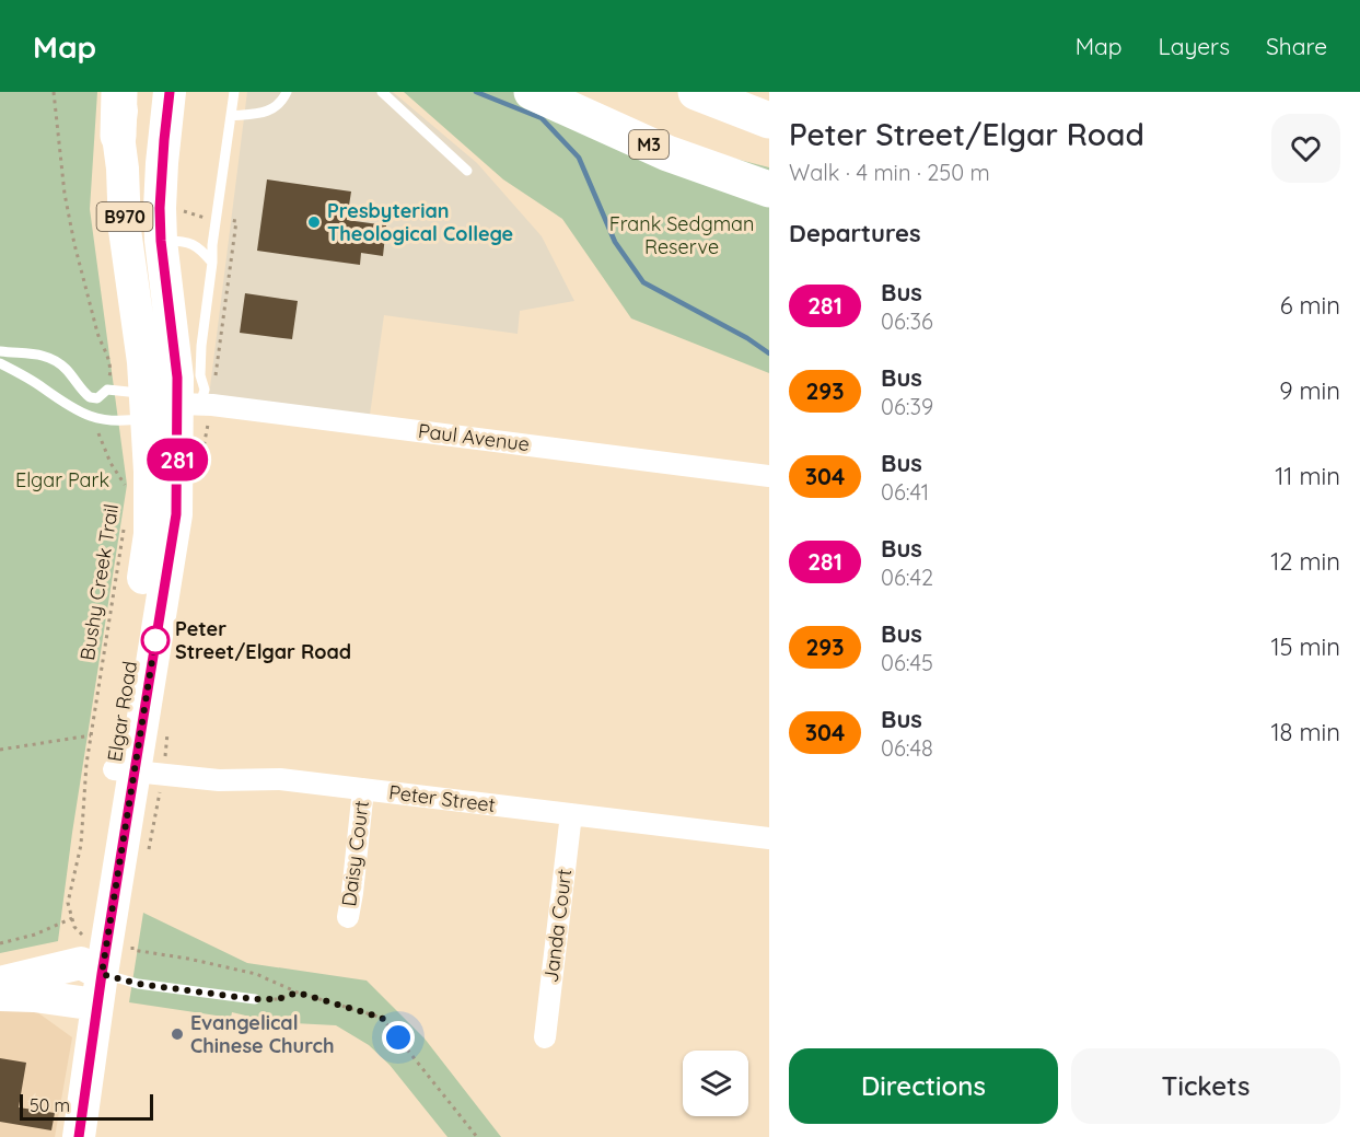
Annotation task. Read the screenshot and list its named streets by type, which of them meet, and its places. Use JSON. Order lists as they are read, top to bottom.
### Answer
{
  "streets": {
    "highway": ["M3"],
    "main road": ["B970", "Elgar Road"],
    "street": [
      "Paul Avenue",
      "Peter Street",
      "Daisy Court",
      "Janda Court"
    ],
    "path": ["Bushy Creek Trail"]
  },
  "crossings": [
    ["Paul Avenue", "Elgar Road"],
    ["Bushy Creek Trail", "Elgar Road"],
    ["Elgar Road", "Peter Street"],
    ["Peter Street", "Daisy Court"],
    ["Peter Street", "Janda Court"]
  ],
  "parks": ["Frank Sedgman Reserve", "Elgar Park"],
  "places": ["Presbyterian Theological College", "Peter Street/Elgar Road", "Evangelical Chinese Church"],
  "lines": ["bus line 281"],
  "scale_bar": "50 m",
  "page": {
    "header": "Map",
    "nav": ["Map", "Layers", "Share"],
    "on_map": "281",
    "heading": [
      ["Peter Street/Elgar Road", "Walk · 4 min · 250 m"],
      "Departures"
    ],
    "list": [
      {
        "mark": "281",
        "name": "Bus",
        "note": "06:36",
        "value": "6 min"
      },
      {
        "mark": "293",
        "name": "Bus",
        "note": "06:39",
        "value": "9 min"
      },
      {
        "mark": "304",
        "name": "Bus",
        "note": "06:41",
        "value": "11 min"
      },
      {
        "mark": "281",
        "name": "Bus",
        "note": "06:42",
        "value": "12 min"
      },
      {
        "mark": "293",
        "name": "Bus",
        "note": "06:45",
        "value": "15 min"
      },
      {
        "mark": "304",
        "name": "Bus",
        "note": "06:48",
        "value": "18 min"
      }
    ],
    "buttons": ["Directions", "Tickets"],
    "scale": "50 m"
  }
}
